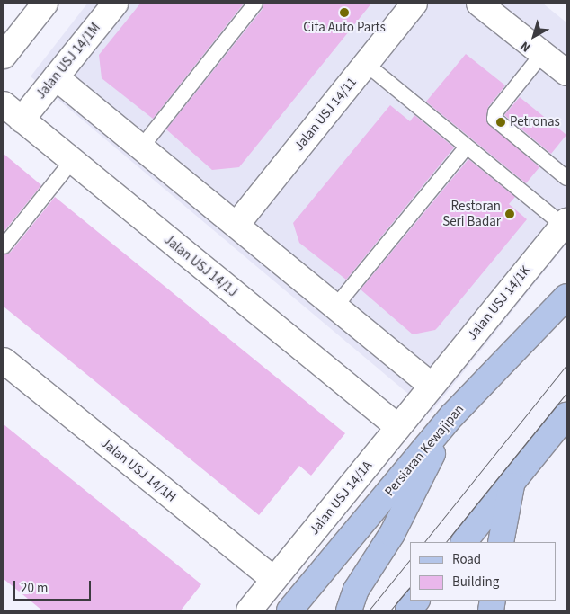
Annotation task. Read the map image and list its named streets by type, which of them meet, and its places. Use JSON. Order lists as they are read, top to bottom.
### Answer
{
  "streets": {
    "main road": ["Persiaran Kewajipan"],
    "street": [
      "Jalan USJ 14/1M",
      "Jalan USJ 14/11",
      "Jalan USJ 14/1J",
      "Jalan USJ 14/1K",
      "Jalan USJ 14/1H",
      "Jalan USJ 14/1A"
    ]
  },
  "crossings": [
    ["Jalan USJ 14/1M", "Jalan USJ 14/1J"],
    ["Jalan USJ 14/1J", "Jalan USJ 14/1A"],
    ["Jalan USJ 14/1K", "Jalan USJ 14/1A"],
    ["Jalan USJ 14/1H", "Jalan USJ 14/1A"]
  ],
  "places": ["Cita Auto Parts", "Petronas", "Restoran Seri Badar"],
  "legend": ["Road", "Building"],
  "scale_bar": "20 m",
  "north": "bottom left"
}
